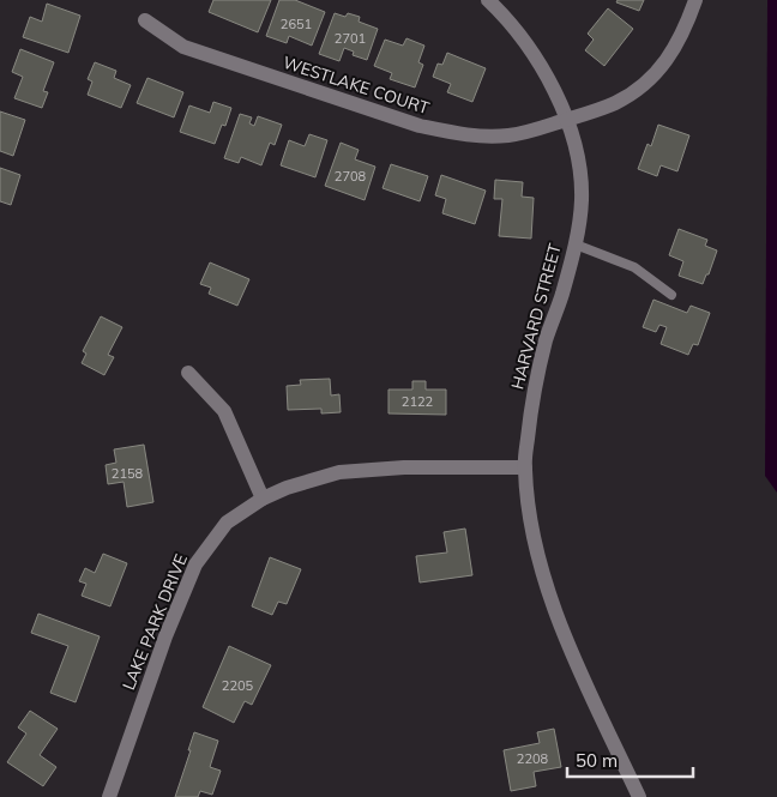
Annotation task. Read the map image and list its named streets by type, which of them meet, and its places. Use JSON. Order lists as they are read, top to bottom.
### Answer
{
  "streets": {
    "street": ["WESTLAKE COURT", "HARVARD STREET", "LAKE PARK DRIVE"]
  },
  "crossings": [
    ["WESTLAKE COURT", "HARVARD STREET"],
    ["HARVARD STREET", "LAKE PARK DRIVE"]
  ],
  "house_numbers": [
    "2651",
    "2701",
    "2708",
    "2122",
    "2158",
    "2205",
    "2208"
  ],
  "scale_bar": "50 m"
}
